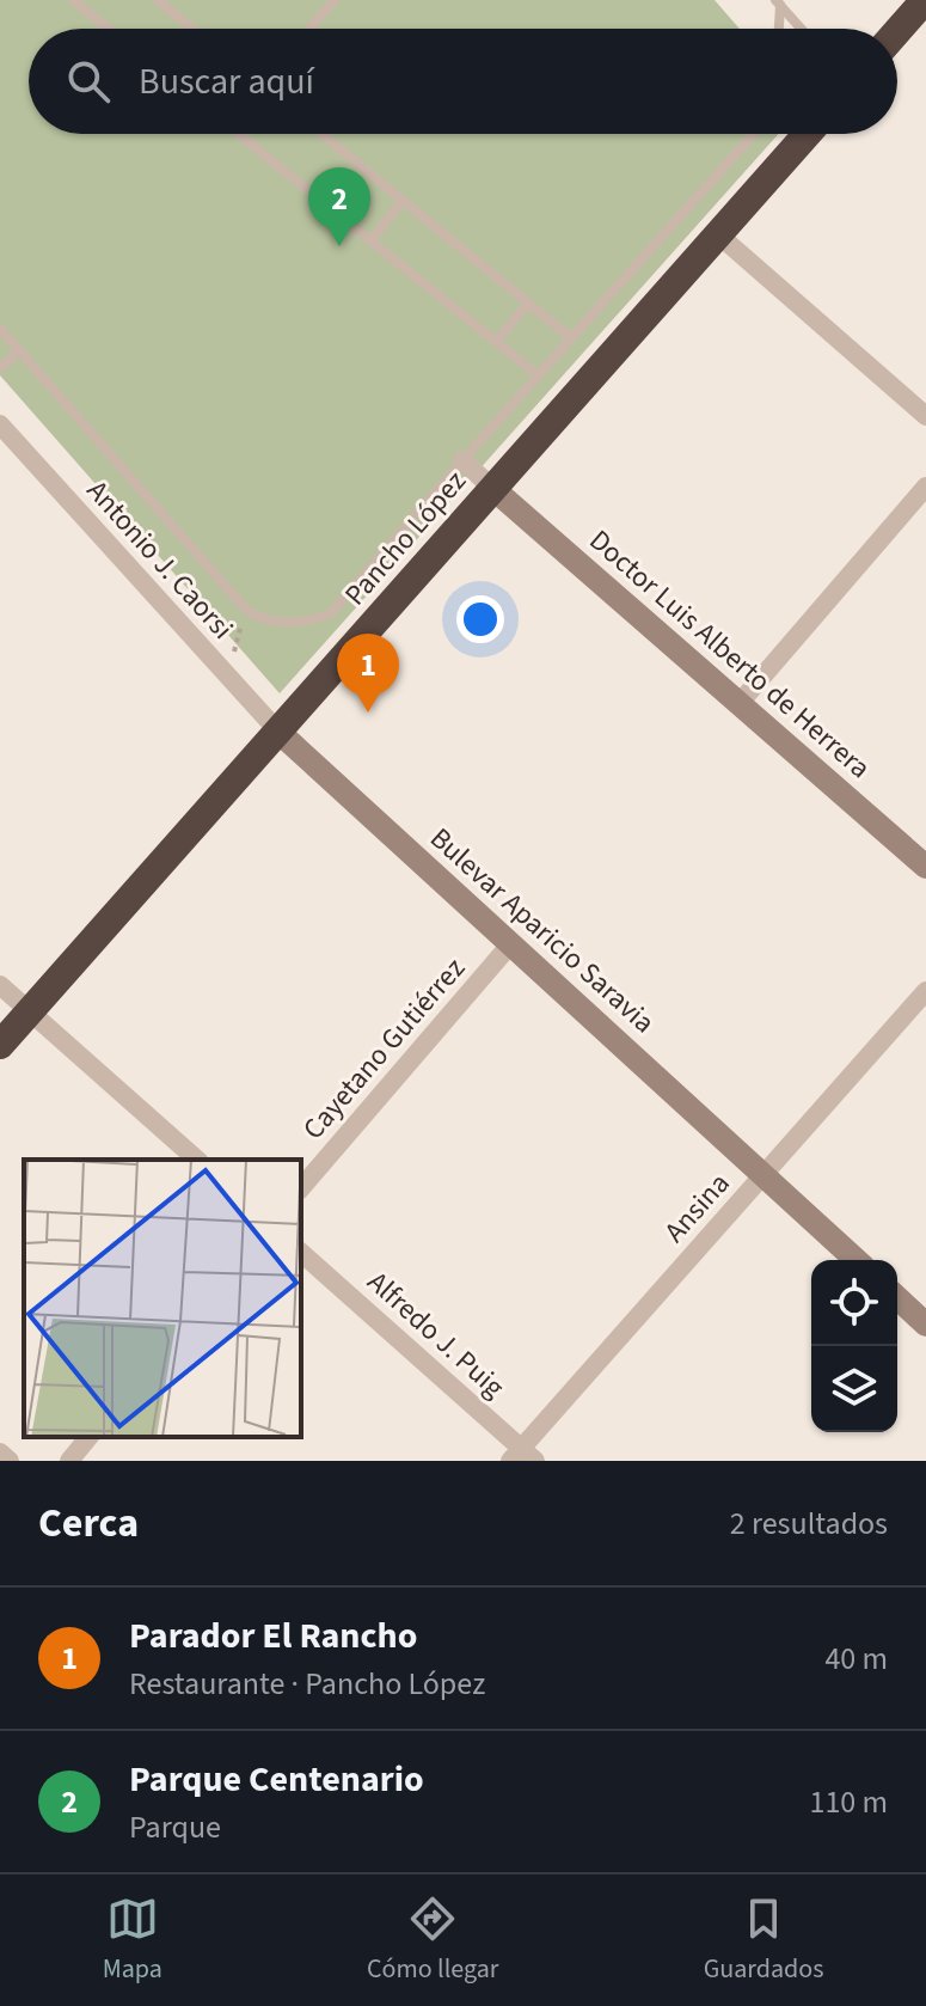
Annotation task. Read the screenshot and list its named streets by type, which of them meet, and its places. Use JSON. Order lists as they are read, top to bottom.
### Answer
{
  "streets": {
    "highway": ["Pancho López"],
    "street": [
      "Antonio J. Caorsi",
      "Doctor Luis Alberto de Herrera",
      "Bulevar Aparicio Saravia",
      "Cayetano Gutiérrez",
      "Ansina",
      "Alfredo J. Puig"
    ]
  },
  "crossings": [
    ["Pancho López", "Antonio J. Caorsi"],
    ["Pancho López", "Doctor Luis Alberto de Herrera"],
    ["Pancho López", "Bulevar Aparicio Saravia"],
    ["Antonio J. Caorsi", "Bulevar Aparicio Saravia"],
    ["Bulevar Aparicio Saravia", "Cayetano Gutiérrez"],
    ["Bulevar Aparicio Saravia", "Ansina"],
    ["Ansina", "Alfredo J. Puig"]
  ],
  "page": {
    "search": "Buscar aquí",
    "pins": ["2", "1"],
    "heading": ["Cerca", "2 resultados"],
    "list": [
      {
        "mark": "1",
        "name": "Parador El Rancho",
        "note": "Restaurante · Pancho López",
        "value": "40 m"
      },
      {
        "mark": "2",
        "name": "Parque Centenario",
        "note": "Parque",
        "value": "110 m"
      }
    ],
    "nav": ["Mapa", "Cómo llegar", "Guardados"]
  }
}
